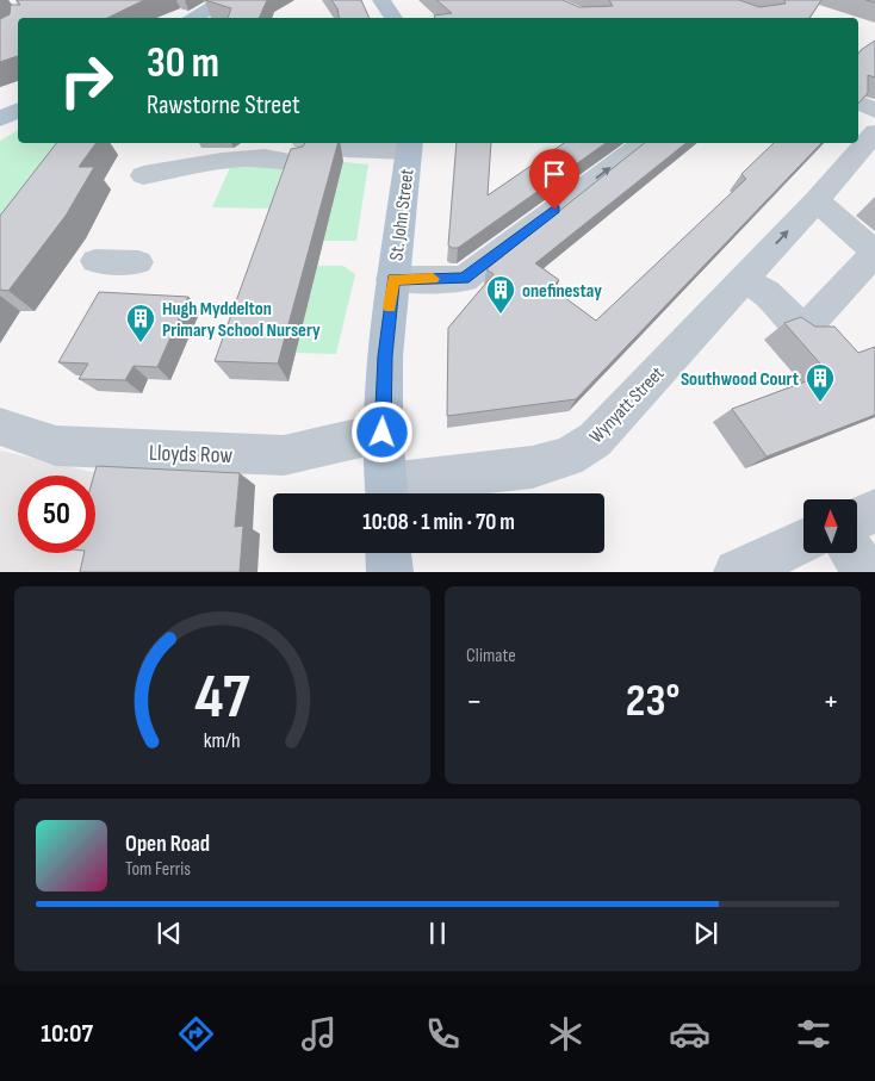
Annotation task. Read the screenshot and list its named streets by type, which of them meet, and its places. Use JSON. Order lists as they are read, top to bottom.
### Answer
{
  "streets": {
    "main road": ["St. John Street"],
    "street": ["Wynyatt Street", "Lloyds Row"]
  },
  "crossings": [
    ["St. John Street", "Wynyatt Street"],
    ["St. John Street", "Lloyds Row"]
  ],
  "places": {
    "building": ["onefinestay", "Hugh Myddelton Primary School Nursery", "Southwood Court"]
  },
  "north": "top",
  "page": {
    "turn": ["30 m", "Rawstorne Street"],
    "limit": "50",
    "trip": "10:08 · 1 min · 70 m",
    "tile": "Climate",
    "heat": ["−", "23°", "+"],
    "song": ["Open Road", "Tom Ferris"],
    "tabs": "10:07",
    "gauge": ["47", "km/h"]
  }
}
